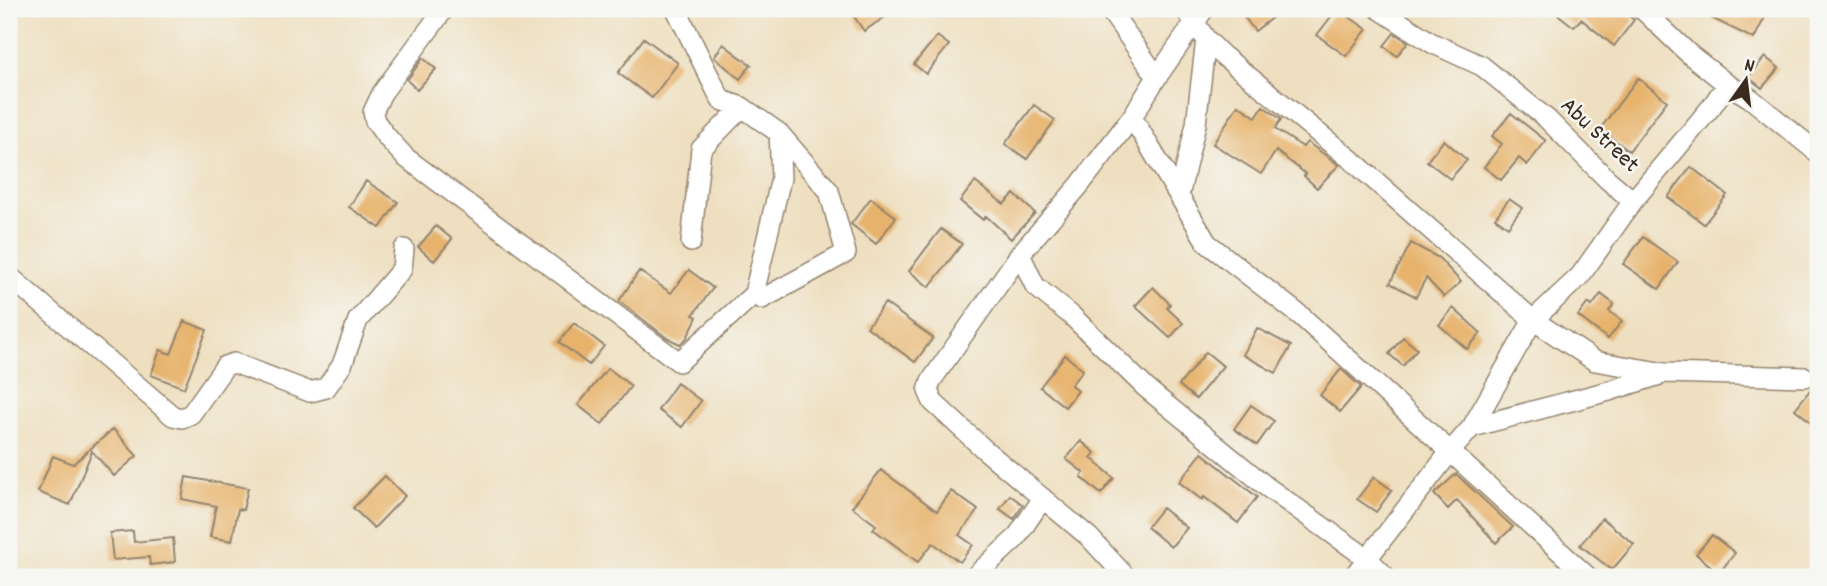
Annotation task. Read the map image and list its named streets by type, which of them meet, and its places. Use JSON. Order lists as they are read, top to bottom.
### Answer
{
  "streets": {
    "street": ["Abu Street"]
  },
  "north": "top"
}
